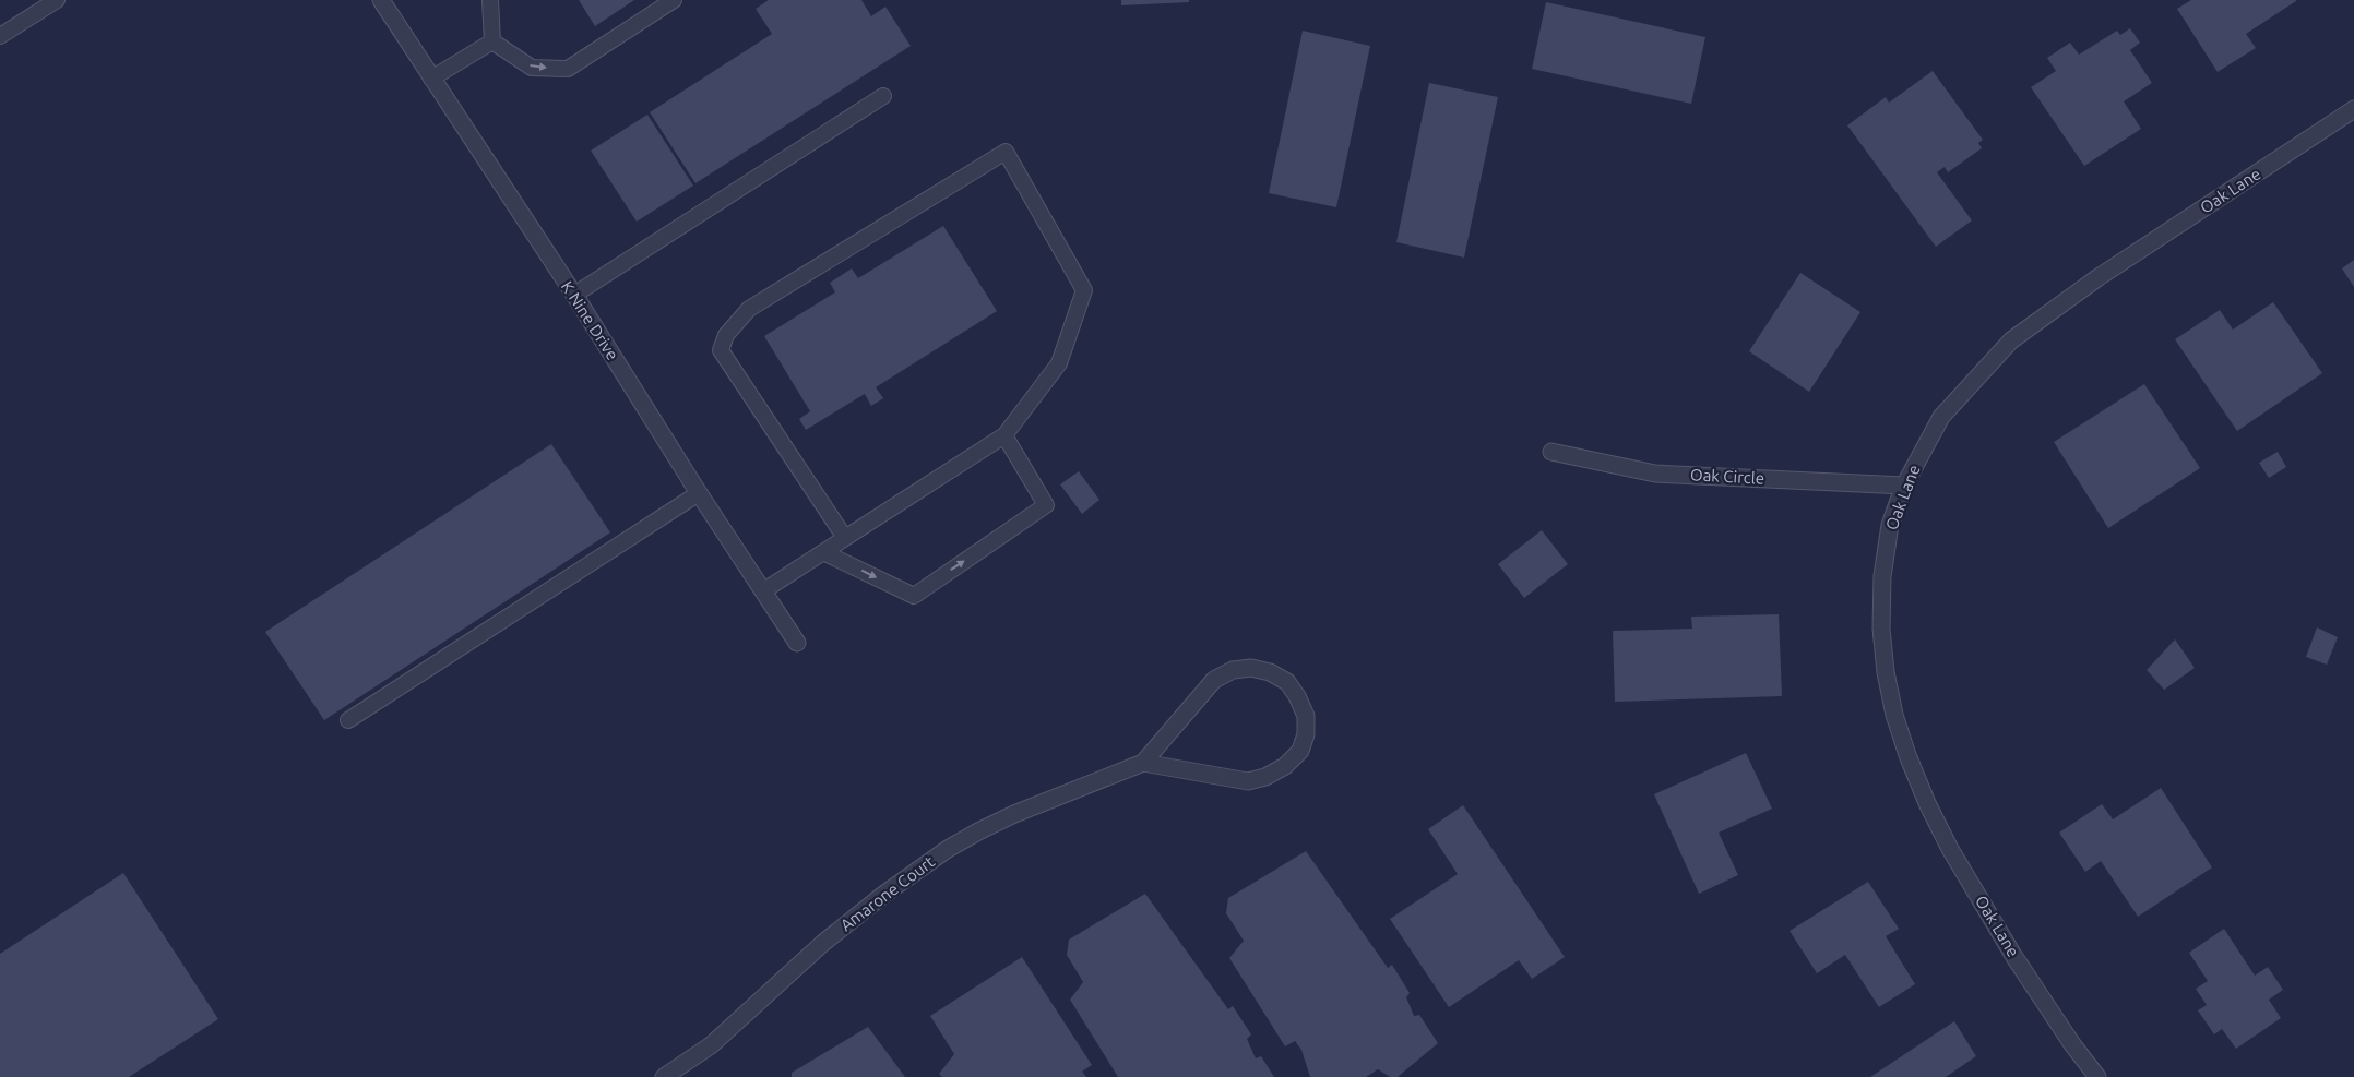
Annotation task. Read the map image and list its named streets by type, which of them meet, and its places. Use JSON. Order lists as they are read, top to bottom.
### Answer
{
  "streets": {
    "street": [
      "Oak Lane",
      "K Nine Drive",
      "Oak Circle",
      "Amarone Court"
    ]
  },
  "crossings": [
    ["Oak Lane", "Oak Circle"]
  ]
}
